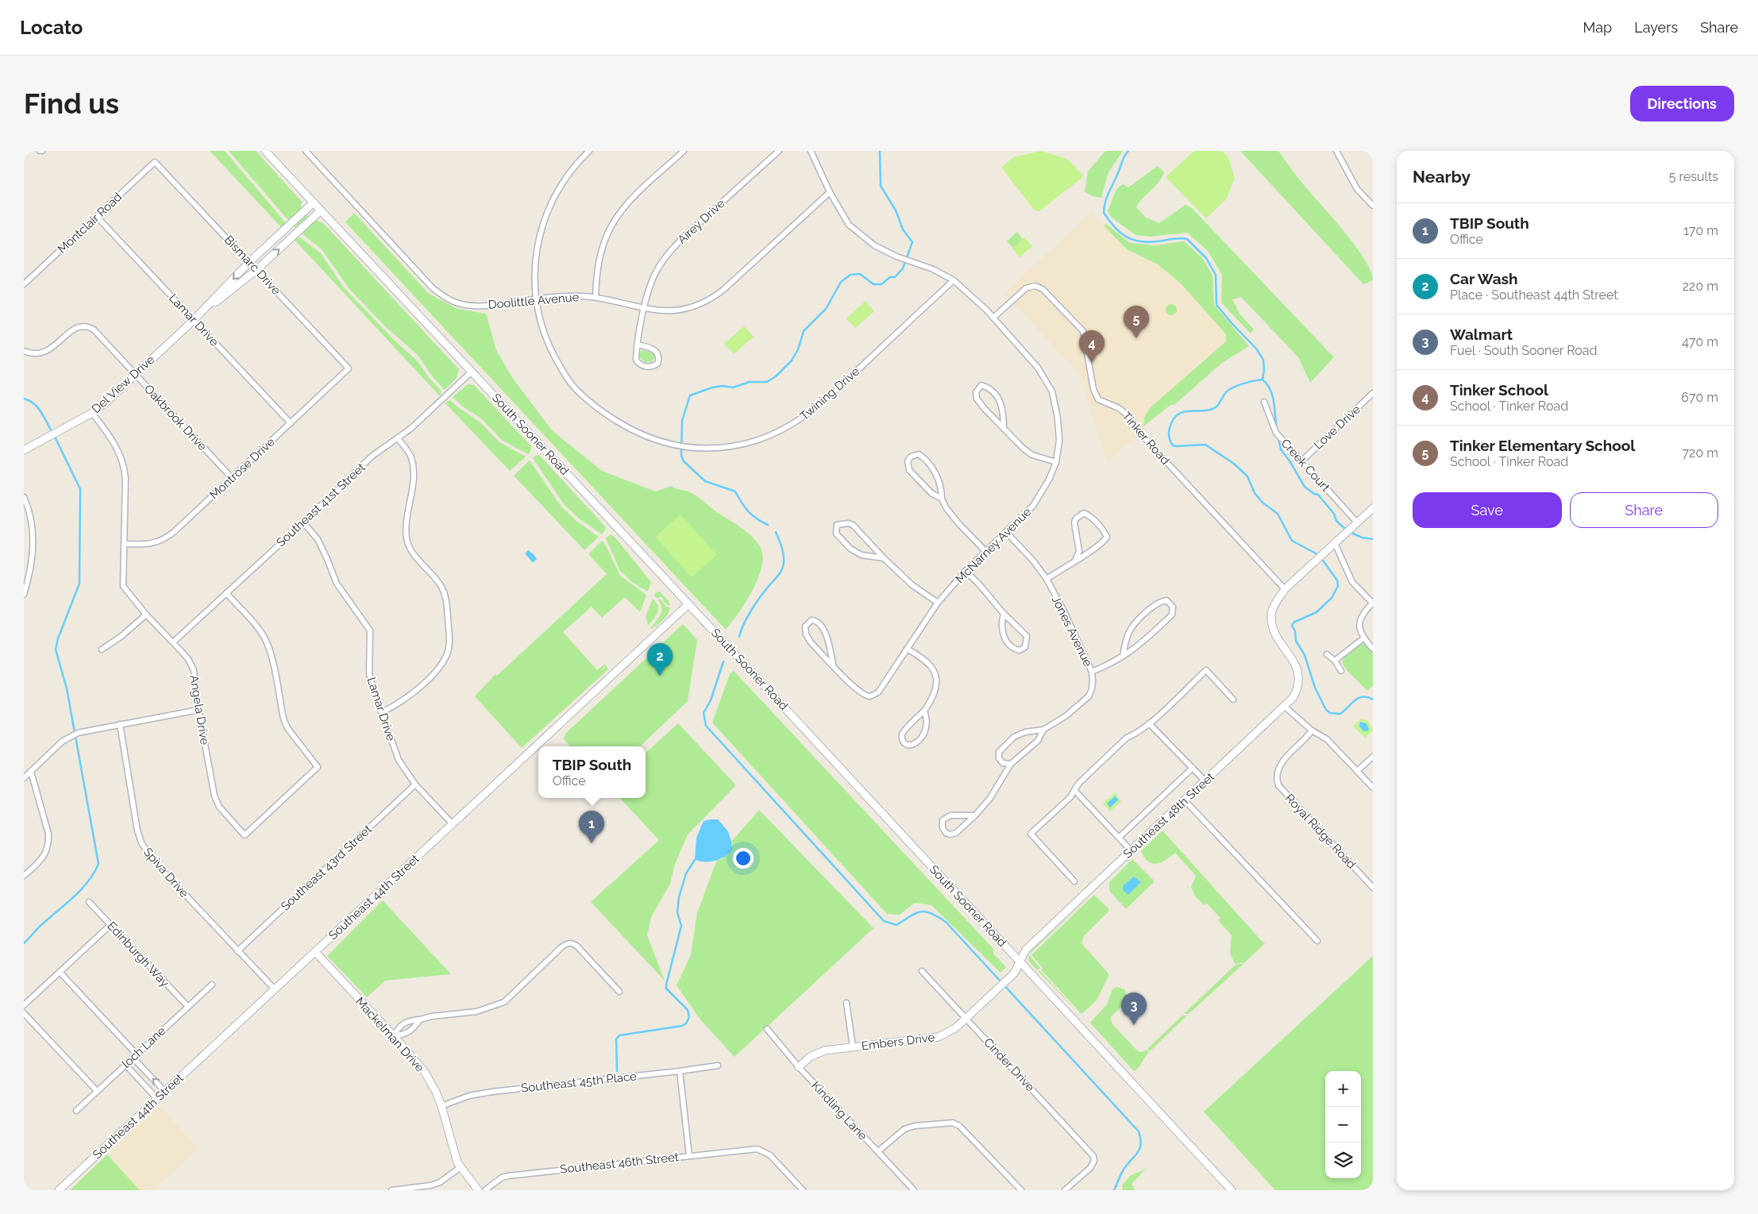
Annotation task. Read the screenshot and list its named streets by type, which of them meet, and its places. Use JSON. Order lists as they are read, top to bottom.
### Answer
{
  "streets": {
    "main road": [
      "Del View Drive",
      "South Sooner Road",
      "Southeast 48th Street",
      "Southeast 44th Street",
      "Mackelman Drive",
      "Embers Drive"
    ],
    "street": [
      "Airey Drive",
      "Montclair Road",
      "Bismarc Drive",
      "Doolittle Avenue",
      "Lamar Drive",
      "Twining Drive",
      "Oakbrook Drive",
      "Love Drive",
      "Tinker Road",
      "Creek Court",
      "Montrose Drive",
      "Southeast 41st Street",
      "McNarney Avenue",
      "Jones Avenue",
      "Angela Drive",
      "Royal Ridge Road",
      "Southeast 43rd Street",
      "Spiva Drive",
      "Edinburgh Way",
      "loch Lane",
      "Cinder Drive",
      "Southeast 45th Place",
      "Kindling Lane",
      "Southeast 46th Street"
    ]
  },
  "crossings": [
    ["Airey Drive", "Doolittle Avenue"],
    ["Montclair Road", "Bismarc Drive"],
    ["Montclair Road", "Lamar Drive"],
    ["Bismarc Drive", "Del View Drive"],
    ["Bismarc Drive", "Montrose Drive"],
    ["Doolittle Avenue", "Twining Drive"],
    ["Doolittle Avenue", "McNarney Avenue"],
    ["Lamar Drive", "Del View Drive"],
    ["Lamar Drive", "Montrose Drive"],
    ["Lamar Drive", "Southeast 41st Street"],
    ["Lamar Drive", "Southeast 43rd Street"],
    ["Lamar Drive", "Southeast 44th Street"],
    ["Del View Drive", "Oakbrook Drive"],
    ["Del View Drive", "South Sooner Road"],
    ["Del View Drive", "Angela Drive"],
    ["Twining Drive", "McNarney Avenue"],
    ["Oakbrook Drive", "Montrose Drive"],
    ["Love Drive", "Creek Court"],
    ["South Sooner Road", "Southeast 41st Street"],
    ["South Sooner Road", "Southeast 48th Street"],
    ["South Sooner Road", "Southeast 44th Street"],
    ["South Sooner Road", "Embers Drive"],
    ["Tinker Road", "McNarney Avenue"],
    ["Tinker Road", "Southeast 48th Street"],
    ["Montrose Drive", "Angela Drive"],
    ["Southeast 41st Street", "Angela Drive"],
    ["McNarney Avenue", "Jones Avenue"],
    ["Southeast 48th Street", "Embers Drive"],
    ["Southeast 43rd Street", "Spiva Drive"],
    ["Spiva Drive", "Southeast 44th Street"],
    ["Southeast 44th Street", "Mackelman Drive"],
    ["Edinburgh Way", "loch Lane"],
    ["Mackelman Drive", "Southeast 45th Place"],
    ["Embers Drive", "Cinder Drive"],
    ["Embers Drive", "Kindling Lane"]
  ],
  "page": {
    "header": "Locato",
    "nav": ["Map", "Layers", "Share"],
    "buttons": [
      "Directions",
      ["Save", "Share"]
    ],
    "title": "Find us",
    "heading": ["Nearby", "5 results"],
    "list": [
      {
        "mark": "1",
        "name": "TBIP South",
        "note": "Office",
        "value": "170 m"
      },
      {
        "mark": "2",
        "name": "Car Wash",
        "note": "Place · Southeast 44th Street",
        "value": "220 m"
      },
      {
        "mark": "3",
        "name": "Walmart",
        "note": "Fuel · South Sooner Road",
        "value": "470 m"
      },
      {
        "mark": "4",
        "name": "Tinker School",
        "note": "School · Tinker Road",
        "value": "670 m"
      },
      {
        "mark": "5",
        "name": "Tinker Elementary School",
        "note": "School · Tinker Road",
        "value": "720 m"
      }
    ],
    "pins": [
      "5",
      "4",
      "2",
      "1",
      "3"
    ],
    "popup": ["TBIP South", "Office"],
    "map_buttons": ["+", "−"]
  }
}
